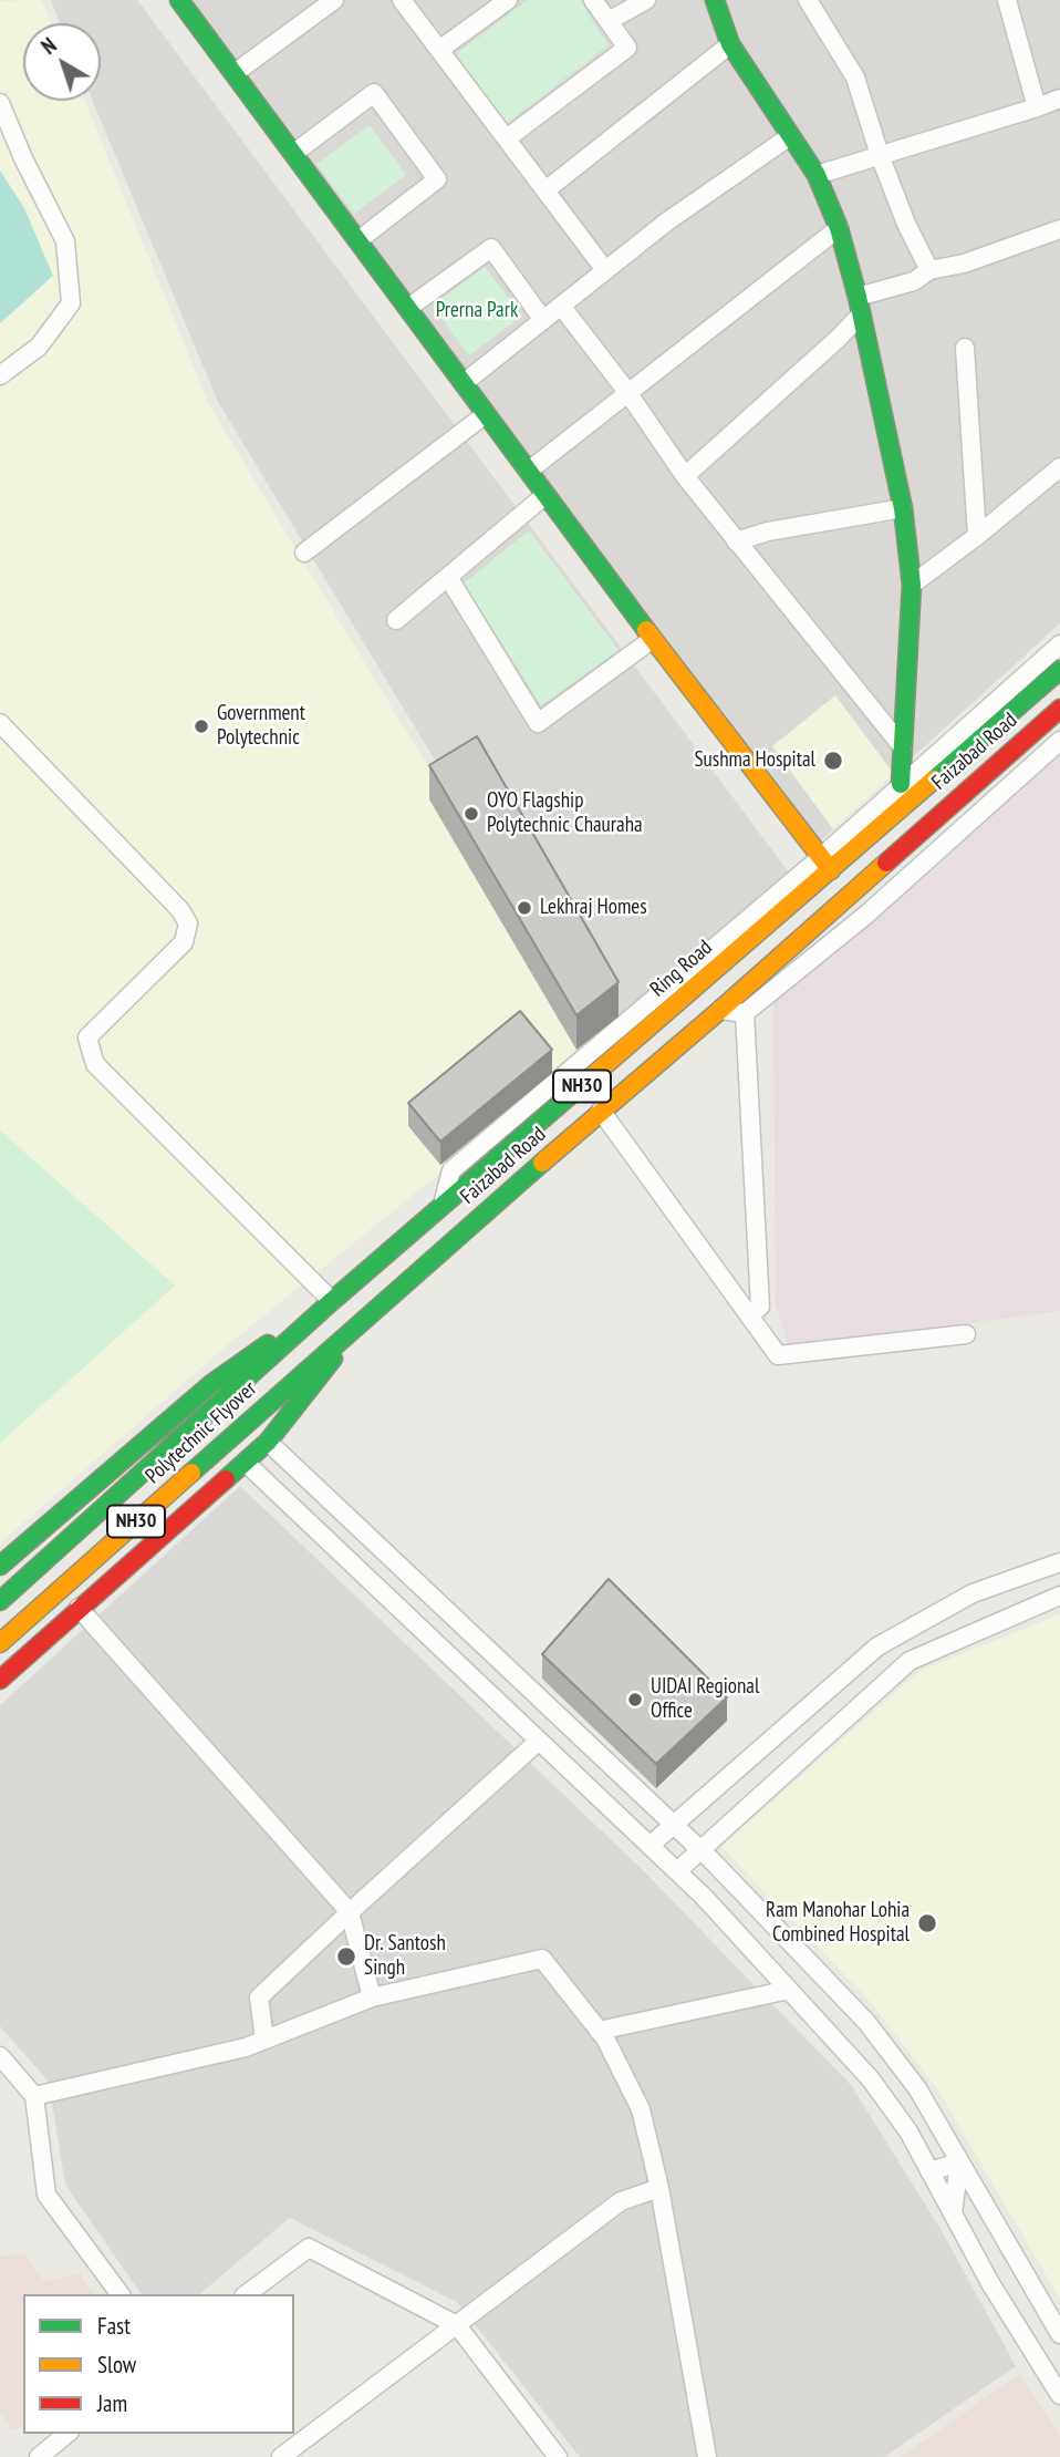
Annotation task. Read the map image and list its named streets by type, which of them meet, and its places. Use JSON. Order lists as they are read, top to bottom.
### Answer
{
  "streets": {
    "main road": [
      "Faizabad Road",
      "Ring Road",
      "NH30",
      "Polytechnic Flyover"
    ]
  },
  "crossings": [
    ["Faizabad Road", "Polytechnic Flyover"],
    ["Ring Road", "Polytechnic Flyover"]
  ],
  "parks": ["Prerna Park"],
  "places": [
    "Government Polytechnic",
    "Sushma Hospital",
    "OYO Flagship Polytechnic Chauraha",
    "Lekhraj Homes",
    "UIDAI Regional Office",
    "Ram Manohar Lohia Combined Hospital",
    "Dr. Santosh Singh"
  ],
  "legend": ["Fast", "Slow", "Jam"],
  "north": "top left"
}
